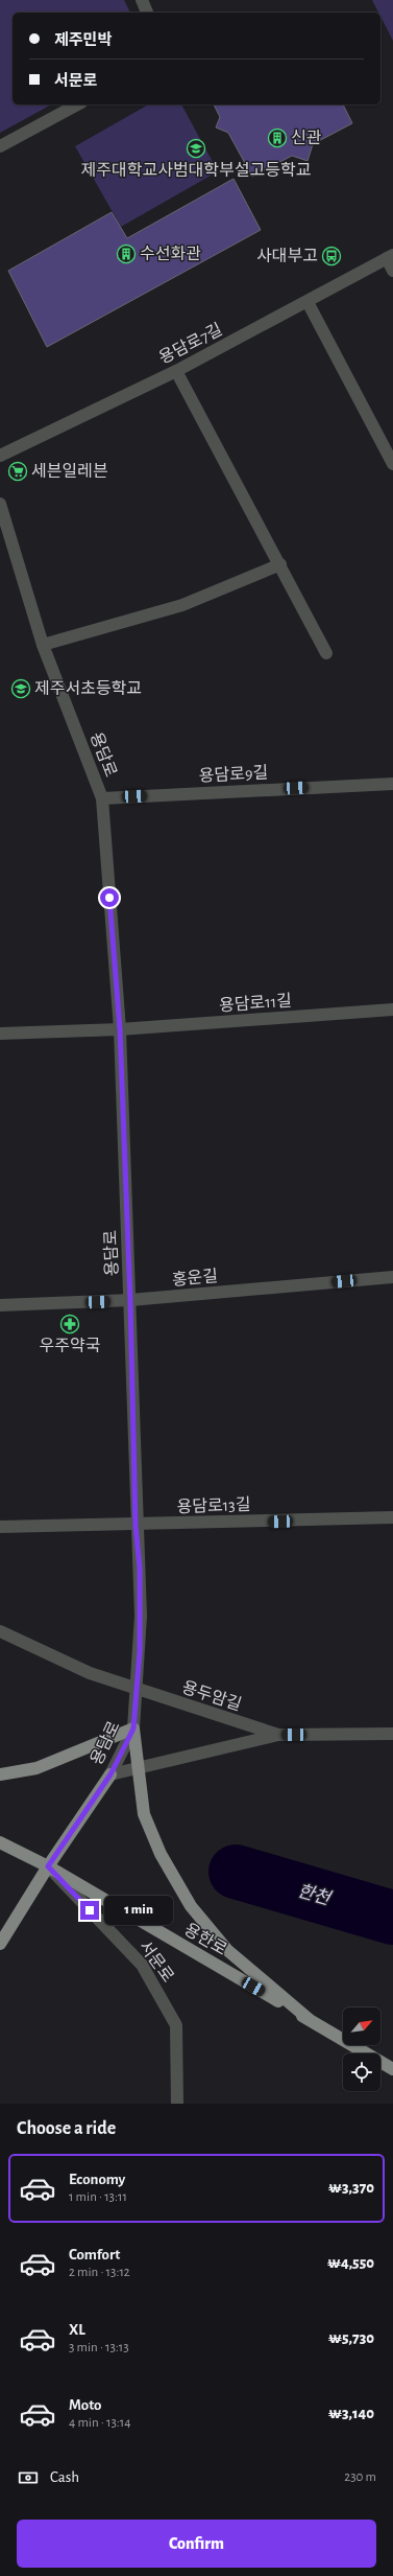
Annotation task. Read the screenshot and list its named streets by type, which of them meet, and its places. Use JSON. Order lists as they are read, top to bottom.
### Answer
{
  "streets": {
    "main road": ["용담로", "용한로"],
    "street": [
      "용담로7길",
      "용담로9길",
      "용담로11길",
      "홍운길",
      "용담로13길",
      "용두암길",
      "서문로"
    ]
  },
  "crossings": [
    ["용담로", "용담로9길"],
    ["용담로", "용담로11길"],
    ["용담로", "홍운길"],
    ["용담로", "용담로13길"],
    ["용담로", "용두암길"],
    ["용담로", "용한로"],
    ["용담로", "서문로"],
    ["용한로", "서문로"]
  ],
  "water": ["한천"],
  "places": {
    "building": ["신관", "수선화관"],
    "school or university": ["제주대학교사범대학부설고등학교", "제주서초등학교"],
    "bus stop": ["사대부고"],
    "supermarket": ["세븐일레븐"],
    "pharmacy": ["우주약국"]
  },
  "north": "top right",
  "page": {
    "banner": ["제주민박", "서문로"],
    "bubble": "1 min",
    "heading": "Choose a ride",
    "list": [
      {
        "name": "Economy",
        "note": "1 min · 13:11",
        "value": "₩3,370"
      },
      {
        "name": "Comfort",
        "note": "2 min · 13:12",
        "value": "₩4,550"
      },
      {
        "name": "XL",
        "note": "3 min · 13:13",
        "value": "₩5,730"
      },
      {
        "name": "Moto",
        "note": "4 min · 13:14",
        "value": "₩3,140"
      }
    ],
    "pay": ["Cash", "230 m"],
    "buttons": "Confirm"
  }
}
